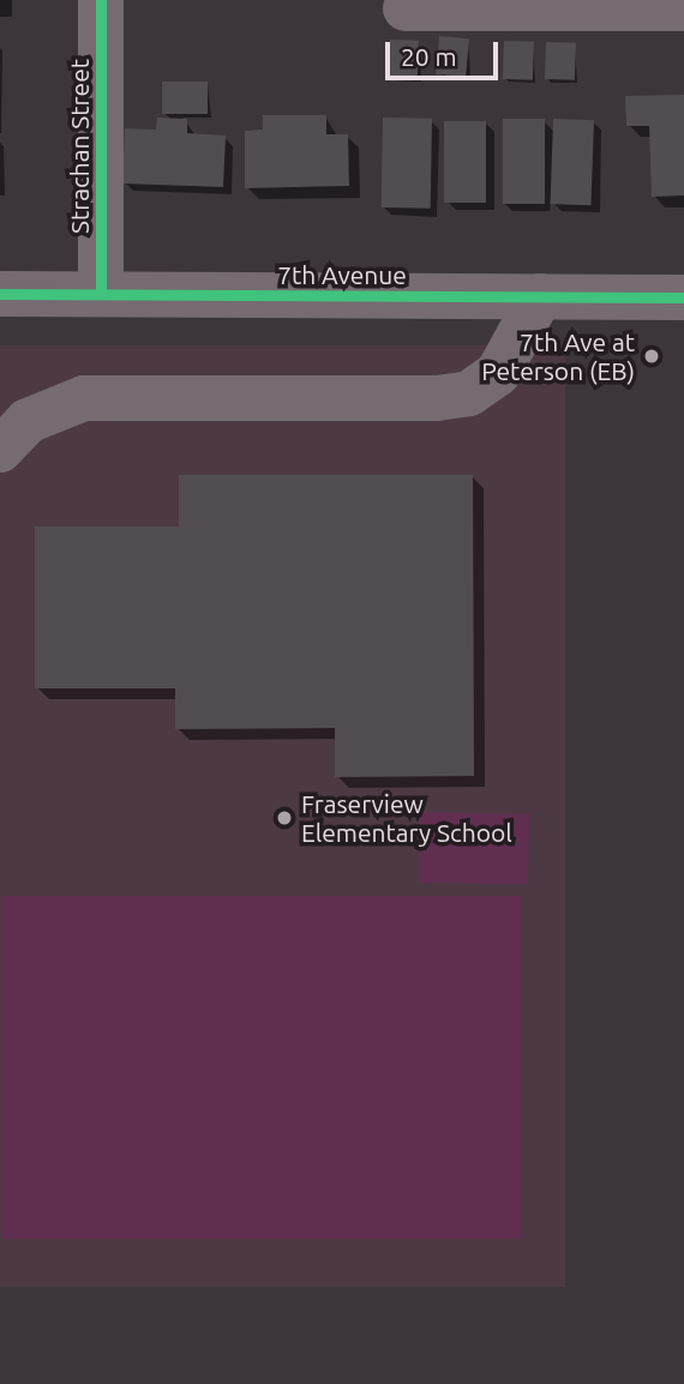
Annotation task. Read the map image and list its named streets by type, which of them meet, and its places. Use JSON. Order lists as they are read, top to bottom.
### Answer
{
  "streets": {
    "street": ["Strachan Street", "7th Avenue"]
  },
  "crossings": [
    ["Strachan Street", "7th Avenue"]
  ],
  "places": ["7th Ave at Peterson (EB)", "Fraserview Elementary School"],
  "scale_bar": "20 m"
}
